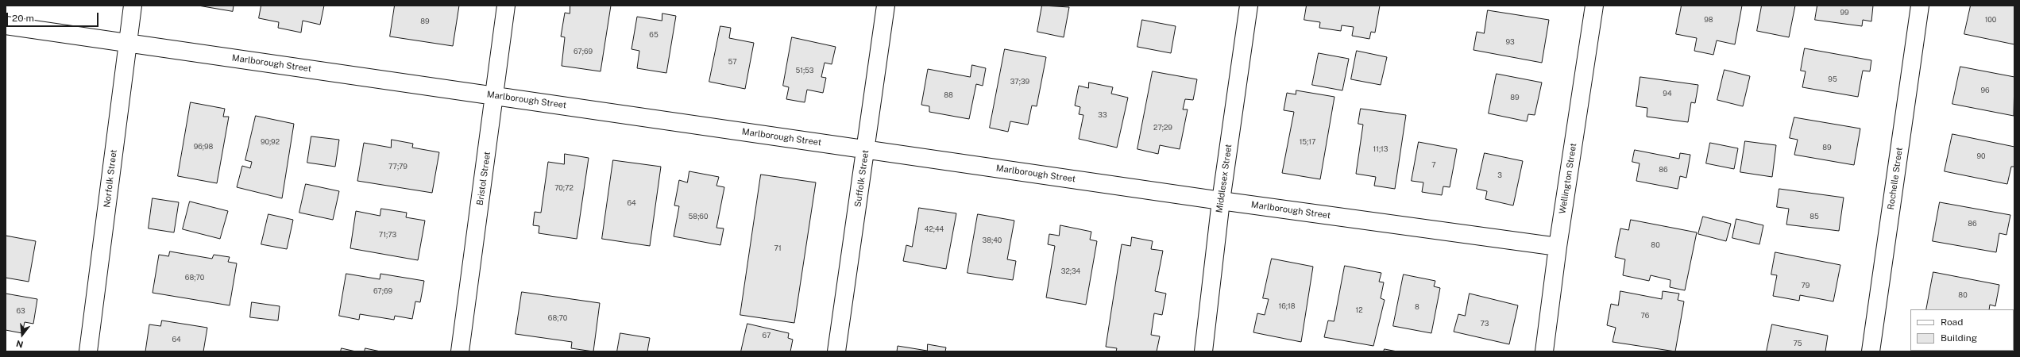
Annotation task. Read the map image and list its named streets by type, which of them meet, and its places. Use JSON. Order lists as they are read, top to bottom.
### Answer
{
  "streets": {
    "street": [
      "Marlborough Street",
      "Norfolk Street",
      "Bristol Street",
      "Suffolk Street",
      "Middlesex Street",
      "Wellington Street",
      "Rochelle Street"
    ]
  },
  "crossings": [
    ["Marlborough Street", "Norfolk Street"],
    ["Marlborough Street", "Bristol Street"],
    ["Marlborough Street", "Suffolk Street"],
    ["Marlborough Street", "Middlesex Street"],
    ["Marlborough Street", "Wellington Street"]
  ],
  "house_numbers": [
    "99",
    "98",
    "100",
    "89",
    "65",
    "93",
    "67;69",
    "57",
    "51;53",
    "95",
    "37;39",
    "96",
    "94",
    "88",
    "89",
    "33",
    "27;29",
    "90;92",
    "15;17",
    "96;98",
    "89",
    "11;13",
    "90",
    "7",
    "77;79",
    "86",
    "3",
    "70;72",
    "64",
    "58;60",
    "85",
    "86",
    "42;44",
    "71;73",
    "38;40",
    "80",
    "71",
    "32;34",
    "68;70",
    "79",
    "67;69",
    "80",
    "16;18",
    "8",
    "12",
    "63",
    "76",
    "68;70",
    "73",
    "67",
    "64",
    "75"
  ],
  "legend": ["Road", "Building"],
  "scale_bar": "20 m",
  "north": "bottom"
}
